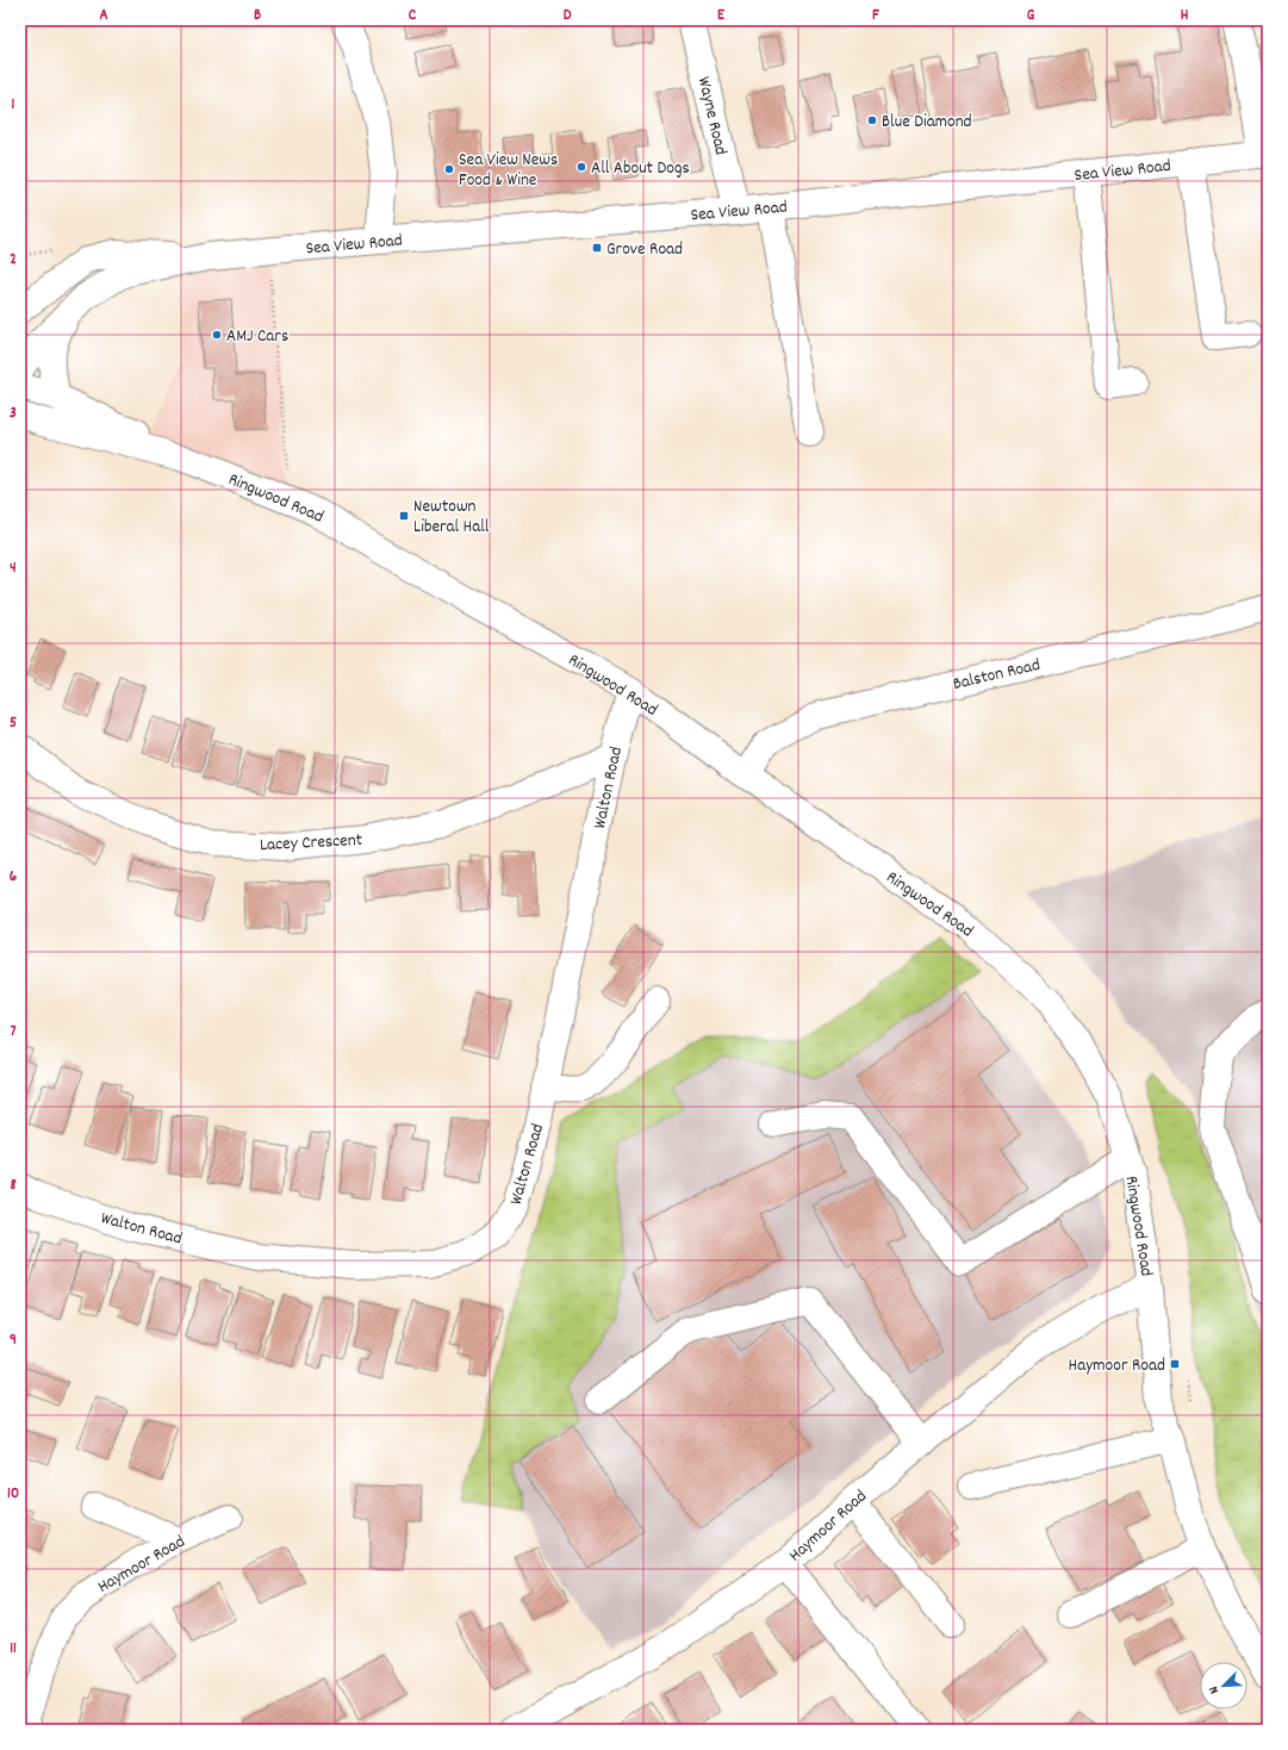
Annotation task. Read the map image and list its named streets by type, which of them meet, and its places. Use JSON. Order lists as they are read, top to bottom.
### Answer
{
  "streets": {
    "street": [
      "Wayne Road",
      "Sea View Road",
      "Ringwood Road",
      "Balston Road",
      "Walton Road",
      "Lacey Crescent",
      "Haymoor Road"
    ]
  },
  "crossings": [
    ["Wayne Road", "Sea View Road"],
    ["Sea View Road", "Ringwood Road"],
    ["Ringwood Road", "Balston Road"],
    ["Ringwood Road", "Walton Road"],
    ["Ringwood Road", "Haymoor Road"],
    ["Walton Road", "Lacey Crescent"]
  ],
  "places": {
    "other": [
      "Blue Diamond",
      "All About Dogs",
      "Sea View News Food & Wine",
      "AMJ Cars"
    ],
    "transit": ["Grove Road", "Newtown Liberal Hall", "Haymoor Road"]
  },
  "north": "bottom left",
  "grid": {
    "columns": [
      "A",
      "B",
      "C",
      "D",
      "E",
      "F",
      "G",
      "H"
    ],
    "rows": [
      "1",
      "2",
      "3",
      "4",
      "5",
      "6",
      "7",
      "8",
      "9",
      "10",
      "11"
    ]
  }
}
